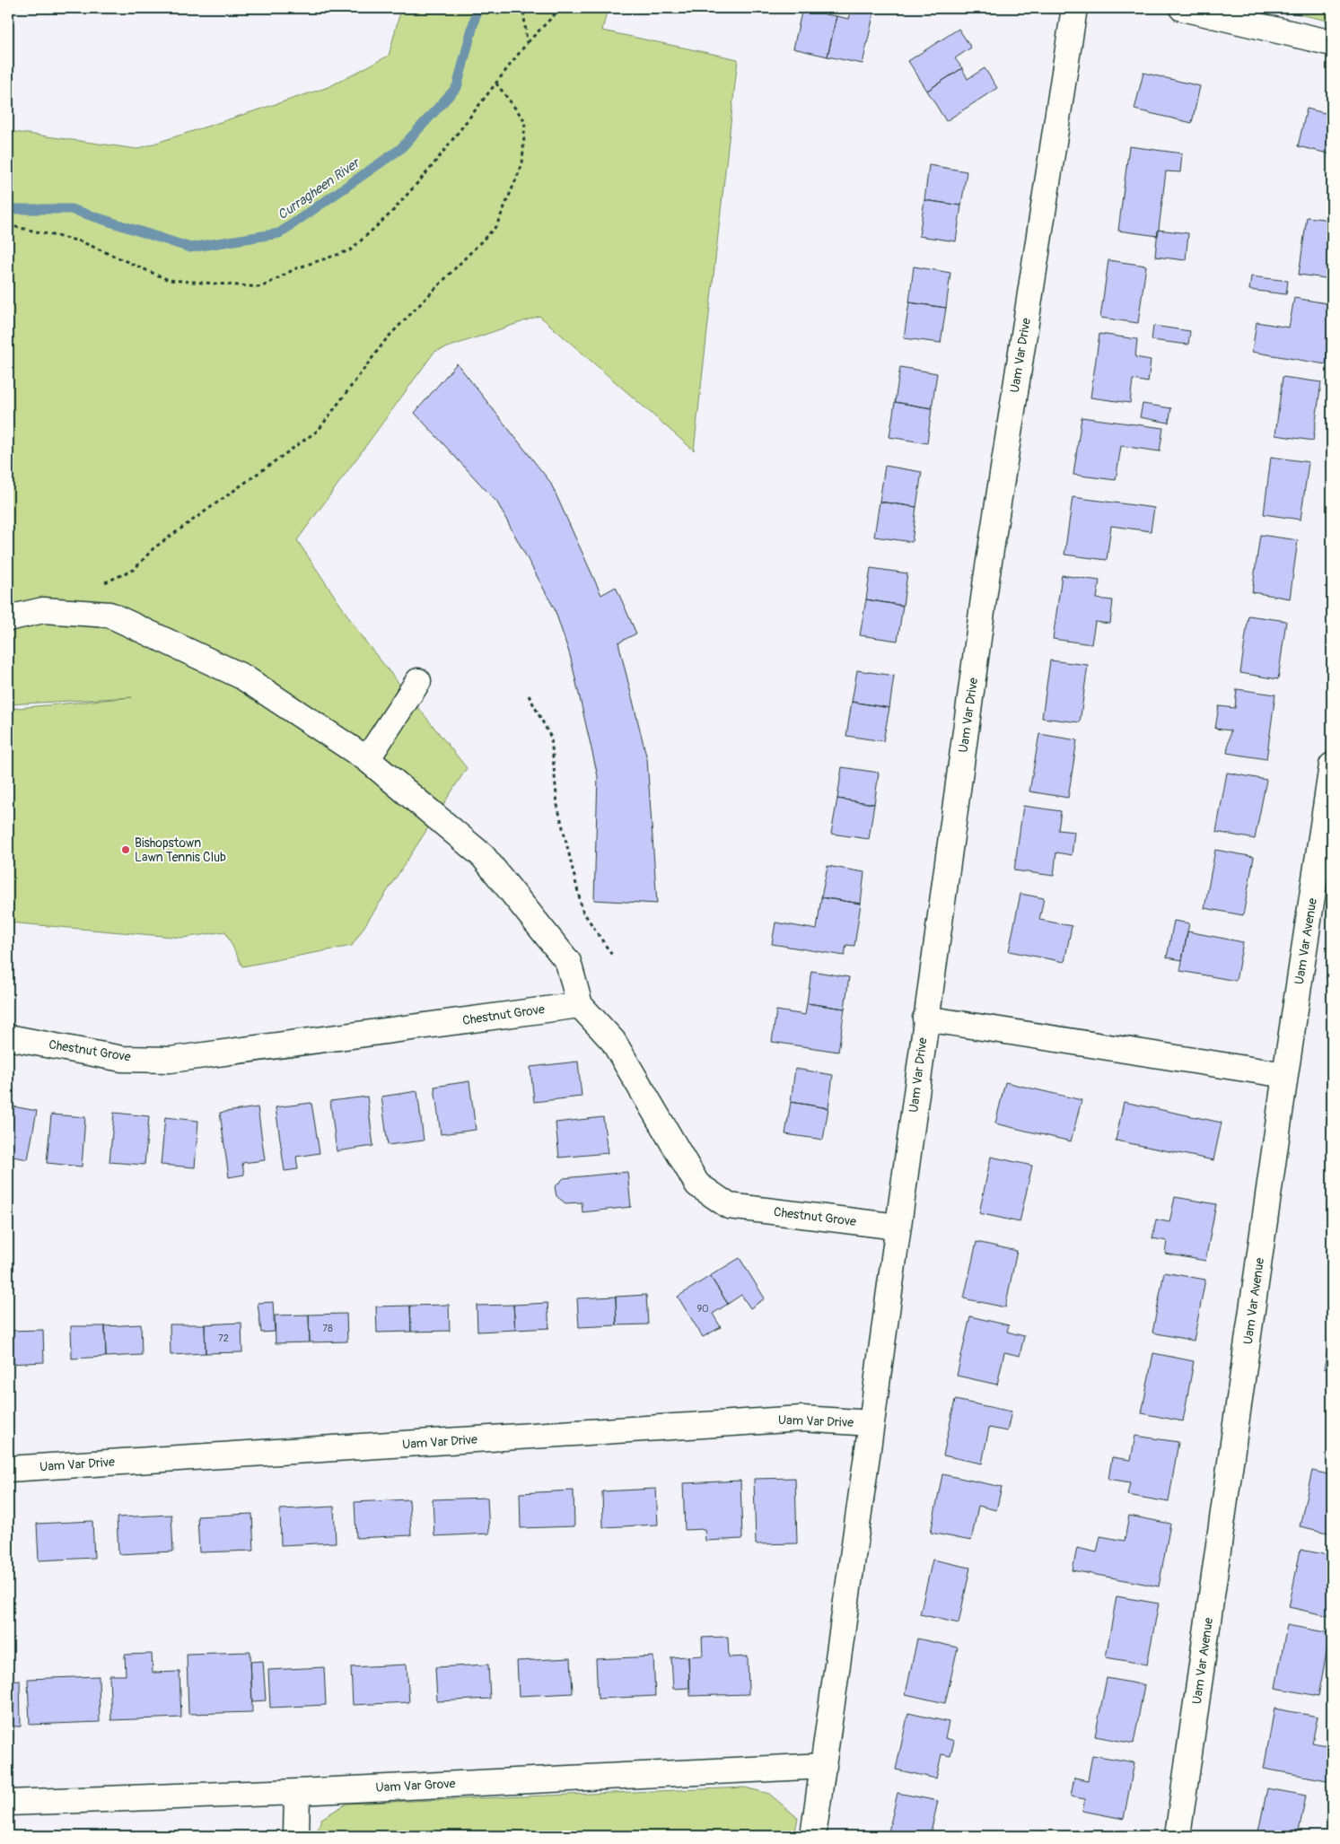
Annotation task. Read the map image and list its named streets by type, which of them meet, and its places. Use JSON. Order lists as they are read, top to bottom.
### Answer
{
  "streets": {
    "street": [
      "Uam Var Drive",
      "Uam Var Avenue",
      "Chestnut Grove",
      "Uam Var Grove"
    ]
  },
  "crossings": [
    ["Uam Var Drive", "Chestnut Grove"],
    ["Uam Var Drive", "Uam Var Grove"]
  ],
  "water": ["Curragheen River"],
  "places": ["Bishopstown Lawn Tennis Club"],
  "house_numbers": ["90", "78", "72"]
}
